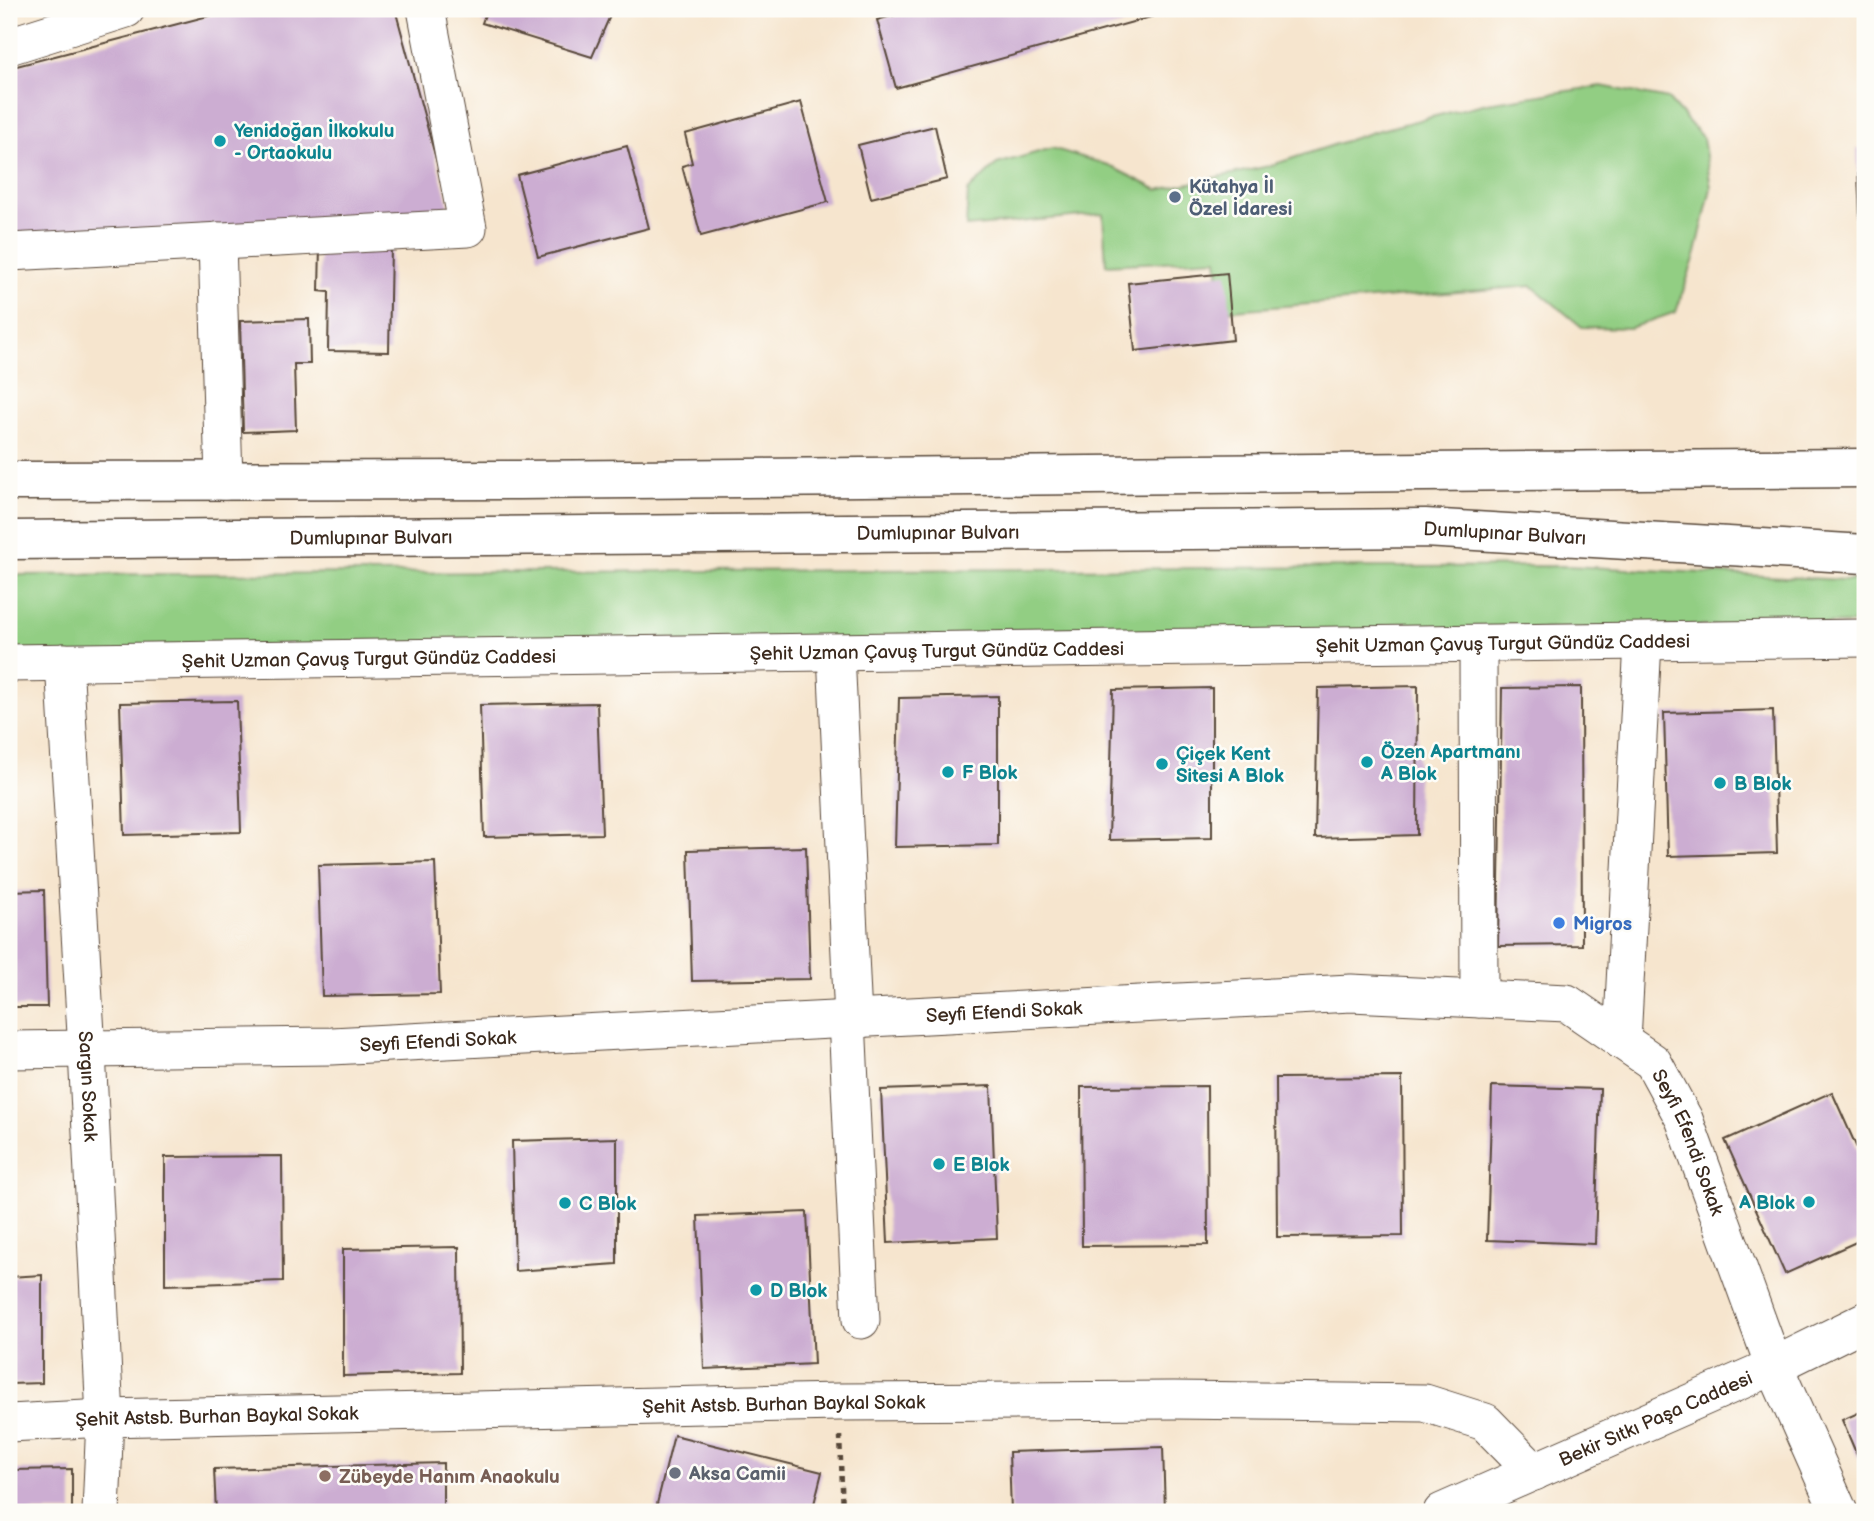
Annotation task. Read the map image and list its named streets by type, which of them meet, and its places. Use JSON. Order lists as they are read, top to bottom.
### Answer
{
  "streets": {
    "main road": ["Dumlupınar Bulvarı"],
    "street": [
      "Şehit Uzman Çavuş Turgut Gündüz Caddesi",
      "Seyfi Efendi Sokak",
      "Sargın Sokak",
      "Şehit Astsb. Burhan Baykal Sokak",
      "Bekir Sıtkı Paşa Caddesi"
    ]
  },
  "crossings": [
    ["Şehit Uzman Çavuş Turgut Gündüz Caddesi", "Sargın Sokak"],
    ["Seyfi Efendi Sokak", "Sargın Sokak"],
    ["Seyfi Efendi Sokak", "Bekir Sıtkı Paşa Caddesi"],
    ["Sargın Sokak", "Şehit Astsb. Burhan Baykal Sokak"],
    ["Şehit Astsb. Burhan Baykal Sokak", "Bekir Sıtkı Paşa Caddesi"]
  ],
  "places": [
    "Yenidoğan İlkokulu - Ortaokulu",
    "Kütahya İl Özel İdaresi",
    "Özen Apartmanı A Blok",
    "Çiçek Kent Sitesi A Blok",
    "F Blok",
    "B Blok",
    "Migros",
    "E Blok",
    "A Blok",
    "C Blok",
    "D Blok",
    "Aksa Camii",
    "Zübeyde Hanım Anaokulu"
  ]
}
